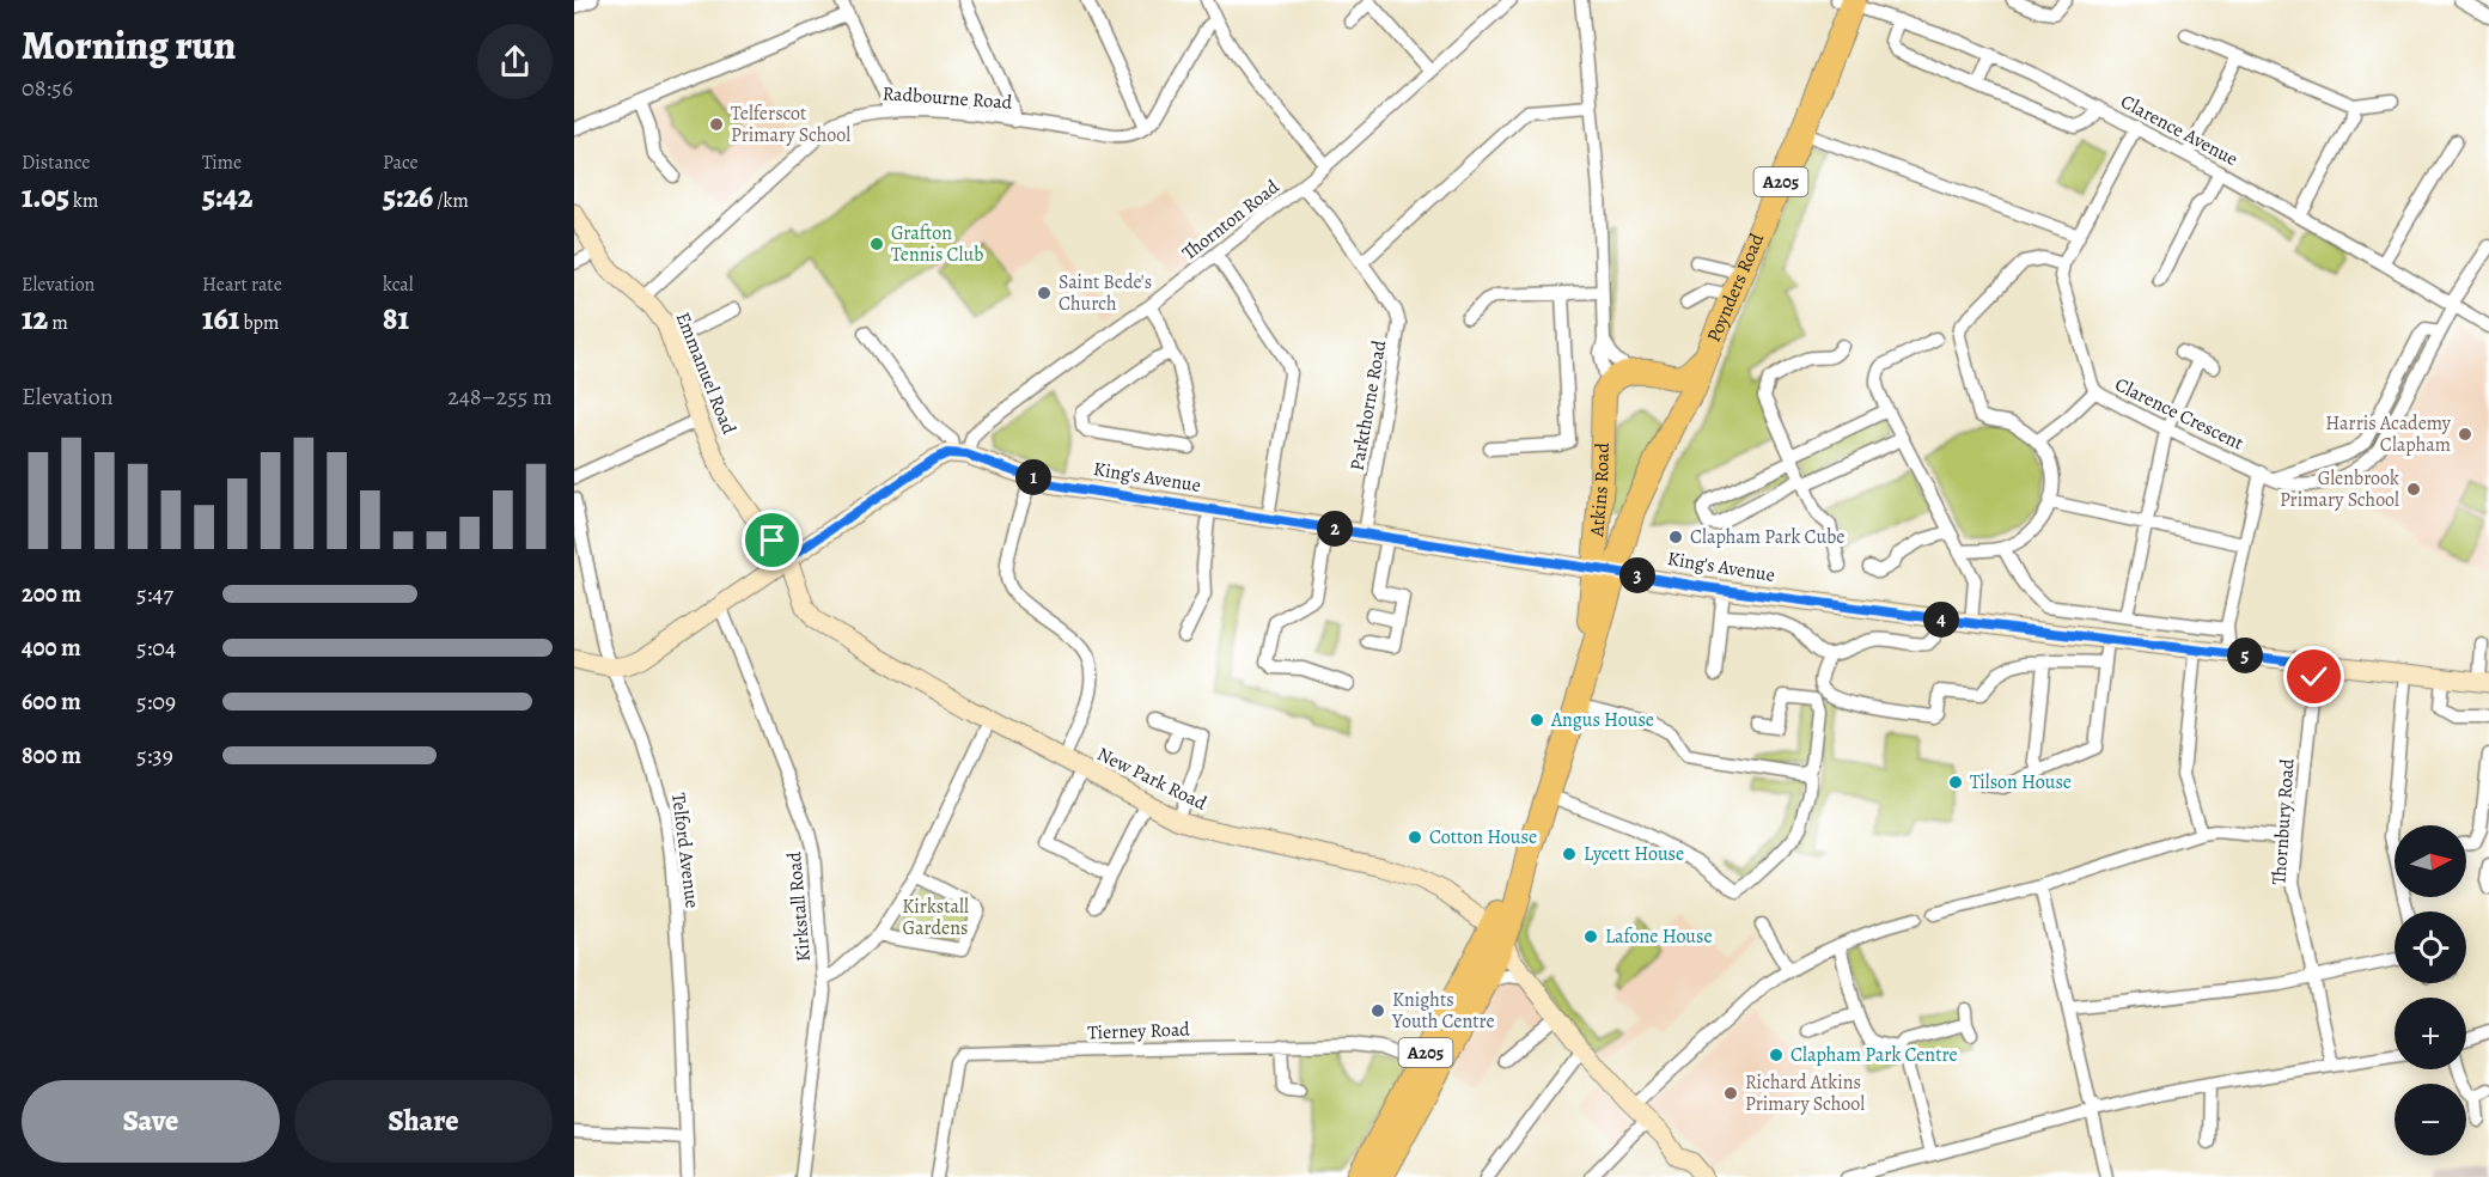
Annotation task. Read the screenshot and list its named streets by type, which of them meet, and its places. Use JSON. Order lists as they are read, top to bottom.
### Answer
{
  "streets": {
    "highway": ["A205", "Poynders Road", "Atkins Road"],
    "main road": ["Emmanuel Road", "King's Avenue", "New Park Road"],
    "street": [
      "Radbourne Road",
      "Clarence Avenue",
      "Thornton Road",
      "Parkthorne Road",
      "Clarence Crescent",
      "Thornbury Road",
      "Telford Avenue",
      "Kirkstall Road",
      "Tierney Road"
    ]
  },
  "crossings": [
    ["Radbourne Road", "Emmanuel Road"],
    ["Clarence Avenue", "Poynders Road"],
    ["Clarence Avenue", "Clarence Crescent"],
    ["A205", "Atkins Road"],
    ["A205", "New Park Road"],
    ["A205", "Tierney Road"],
    ["Thornton Road", "Parkthorne Road"],
    ["Thornton Road", "King's Avenue"],
    ["Poynders Road", "King's Avenue"],
    ["Poynders Road", "Atkins Road"],
    ["Emmanuel Road", "New Park Road"],
    ["Parkthorne Road", "King's Avenue"],
    ["King's Avenue", "Atkins Road"],
    ["King's Avenue", "Thornbury Road"],
    ["Atkins Road", "New Park Road"]
  ],
  "parks": ["Kirkstall Gardens"],
  "places": [
    "Telferscot Primary School",
    "Grafton Tennis Club",
    "Saint Bede's Church",
    "Harris Academy Clapham",
    "Glenbrook Primary School",
    "Clapham Park Cube",
    "Angus House",
    "Tilson House",
    "Cotton House",
    "Lycett House",
    "Lafone House",
    "Knights Youth Centre",
    "Clapham Park Centre",
    "Richard Atkins Primary School"
  ],
  "north": "right",
  "page": {
    "heading": ["Morning run", "08:56"],
    "stats": [
      ["Distance", "1.05 km"],
      ["Time", "5:42"],
      ["Pace", "5:26 /km"],
      ["Elevation", "12 m"],
      ["Heart rate", "161 bpm"],
      ["kcal", "81"]
    ],
    "chart": ["Elevation", "248–255 m"],
    "pins": [
      "1",
      "2",
      "3",
      "4",
      "5"
    ],
    "list": [
      {
        "name": "200 m",
        "note": "5:47"
      },
      {
        "name": "400 m",
        "note": "5:04"
      },
      {
        "name": "600 m",
        "note": "5:09"
      },
      {
        "name": "800 m",
        "note": "5:39"
      }
    ],
    "map_buttons": ["+", "−"],
    "buttons": ["Save", "Share"]
  }
}
